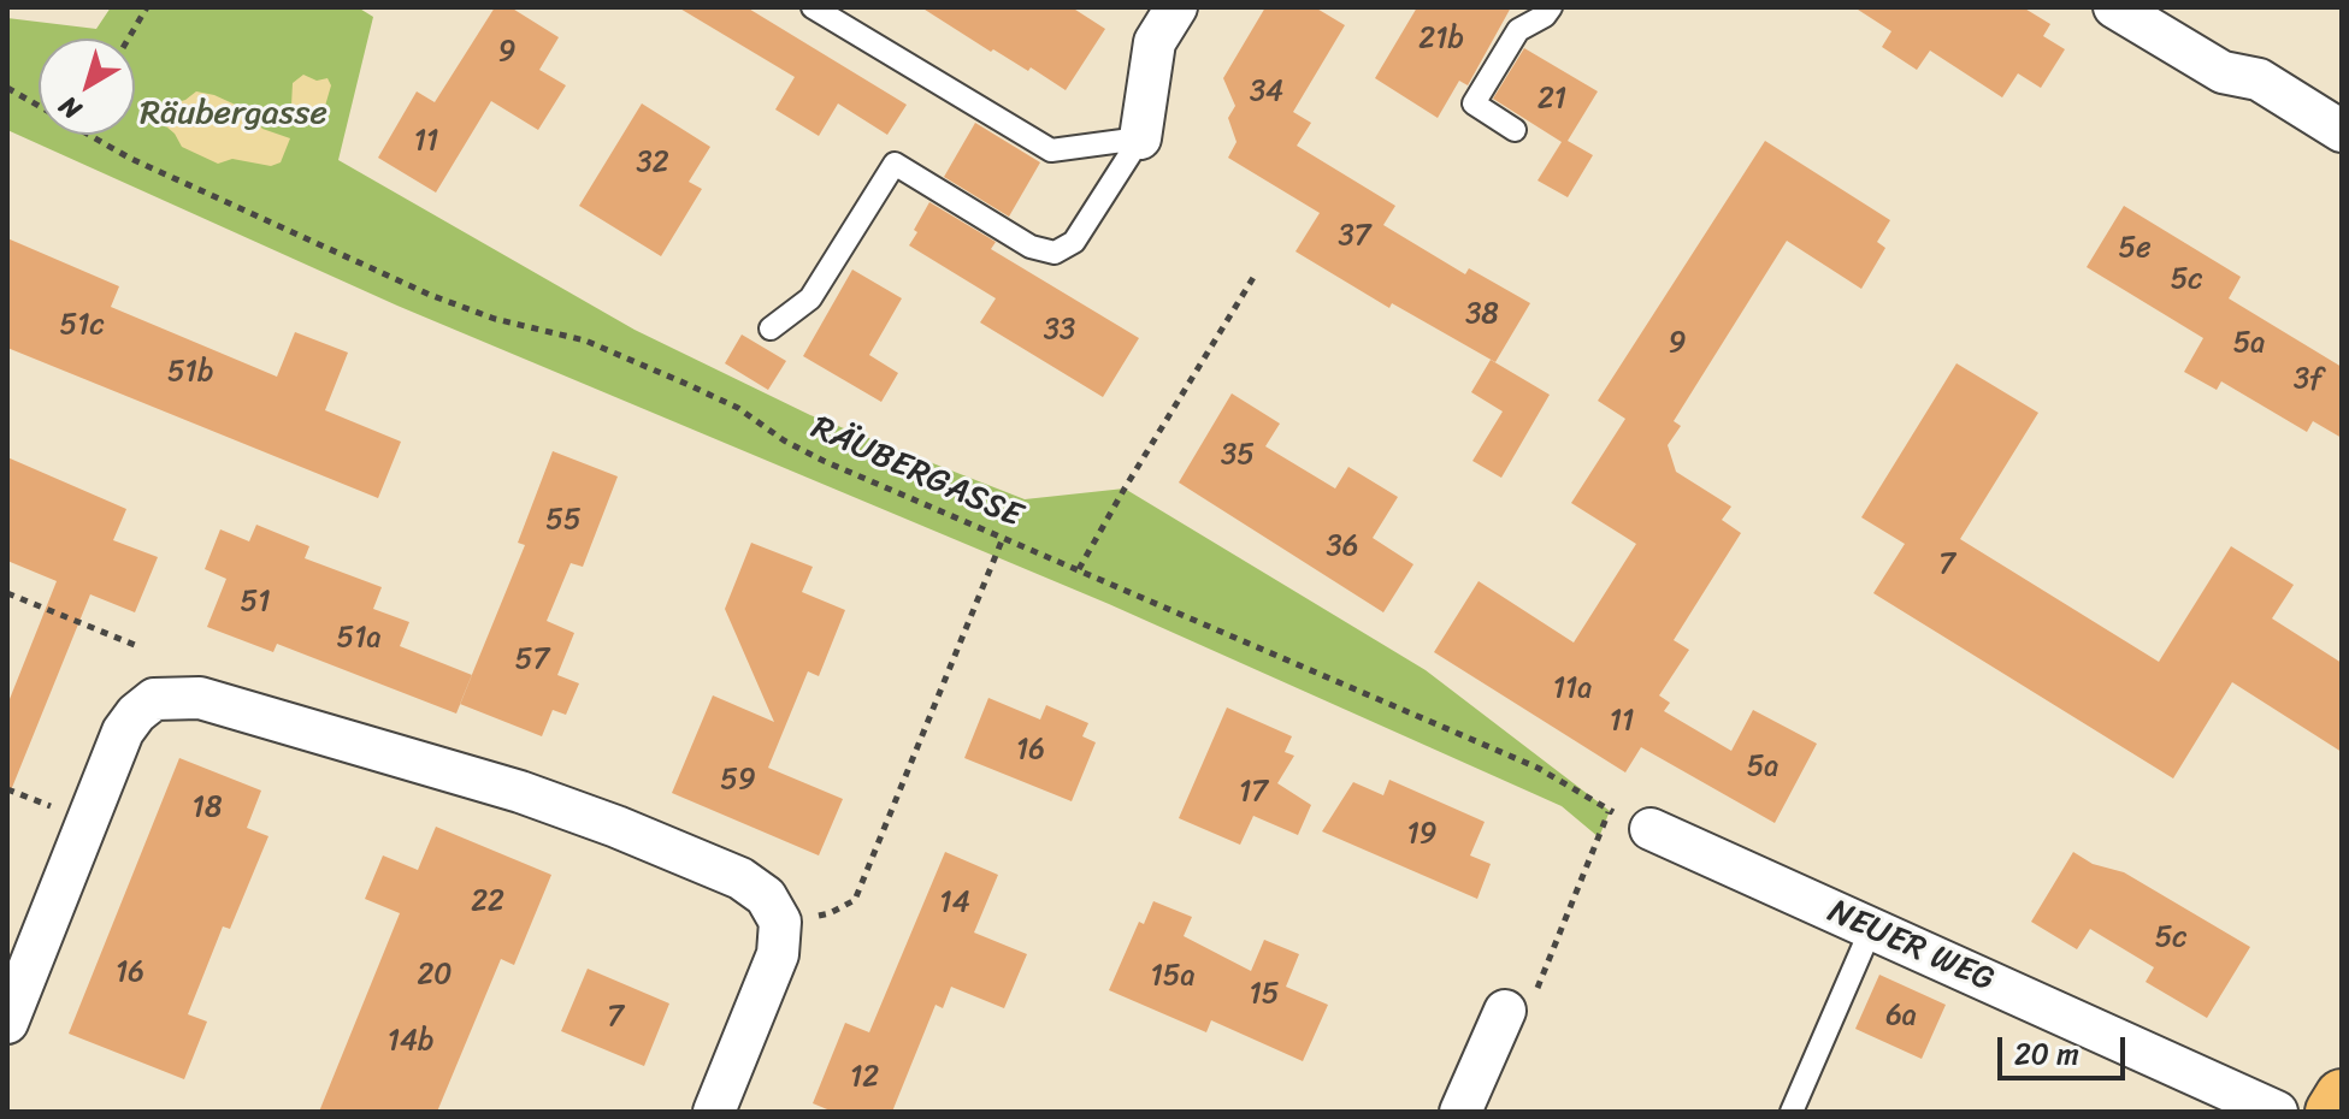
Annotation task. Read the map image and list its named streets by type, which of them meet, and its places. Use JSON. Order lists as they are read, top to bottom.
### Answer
{
  "streets": {
    "street": ["NEUER WEG"],
    "path": ["RÄUBERGASSE"]
  },
  "crossings": [
    ["RÄUBERGASSE", "NEUER WEG"]
  ],
  "parks": ["Räubergasse"],
  "house_numbers": [
    "21b",
    "9",
    "34",
    "21",
    "11",
    "32",
    "37",
    "5e",
    "5c",
    "38",
    "51c",
    "33",
    "9",
    "5a",
    "51b",
    "3f",
    "35",
    "55",
    "36",
    "7",
    "51",
    "51a",
    "57",
    "11a",
    "11",
    "16",
    "5a",
    "59",
    "17",
    "18",
    "19",
    "22",
    "14",
    "5c",
    "16",
    "20",
    "15a",
    "15",
    "6a",
    "7",
    "14b",
    "12"
  ],
  "scale_bar": "20 m",
  "north": "bottom left"
}
